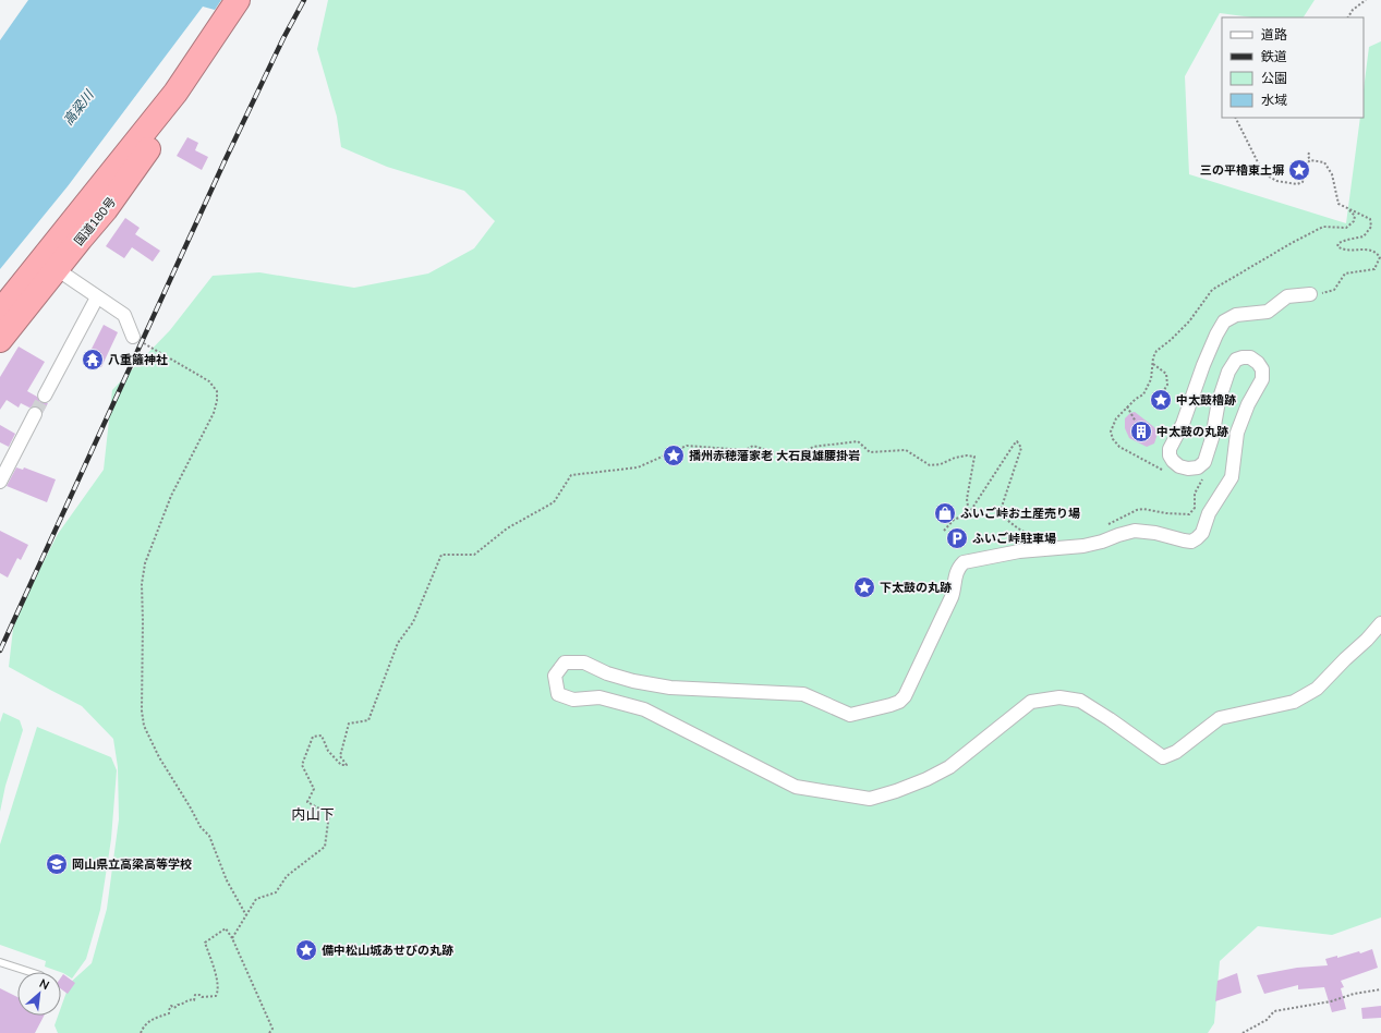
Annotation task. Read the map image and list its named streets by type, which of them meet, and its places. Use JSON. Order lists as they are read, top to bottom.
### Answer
{
  "streets": {
    "highway": ["国道180号"]
  },
  "districts": ["内山下"],
  "water": ["高梁川"],
  "places": {
    "place": [
      "三の平櫓東土塀",
      "中太鼓櫓跡",
      "播州赤穂藩家老 大石良雄腰掛岩",
      "下太鼓の丸跡",
      "備中松山城あせびの丸跡"
    ],
    "temple": ["八重籬神社"],
    "building": ["中太鼓の丸跡"],
    "shop": ["ふいご峠お土産売り場"],
    "parking": ["ふいご峠駐車場"],
    "school or university": ["岡山県立高梁高等学校"]
  },
  "legend": [
    "道路",
    "鉄道",
    "公園",
    "水域"
  ],
  "north": "top right"
}
